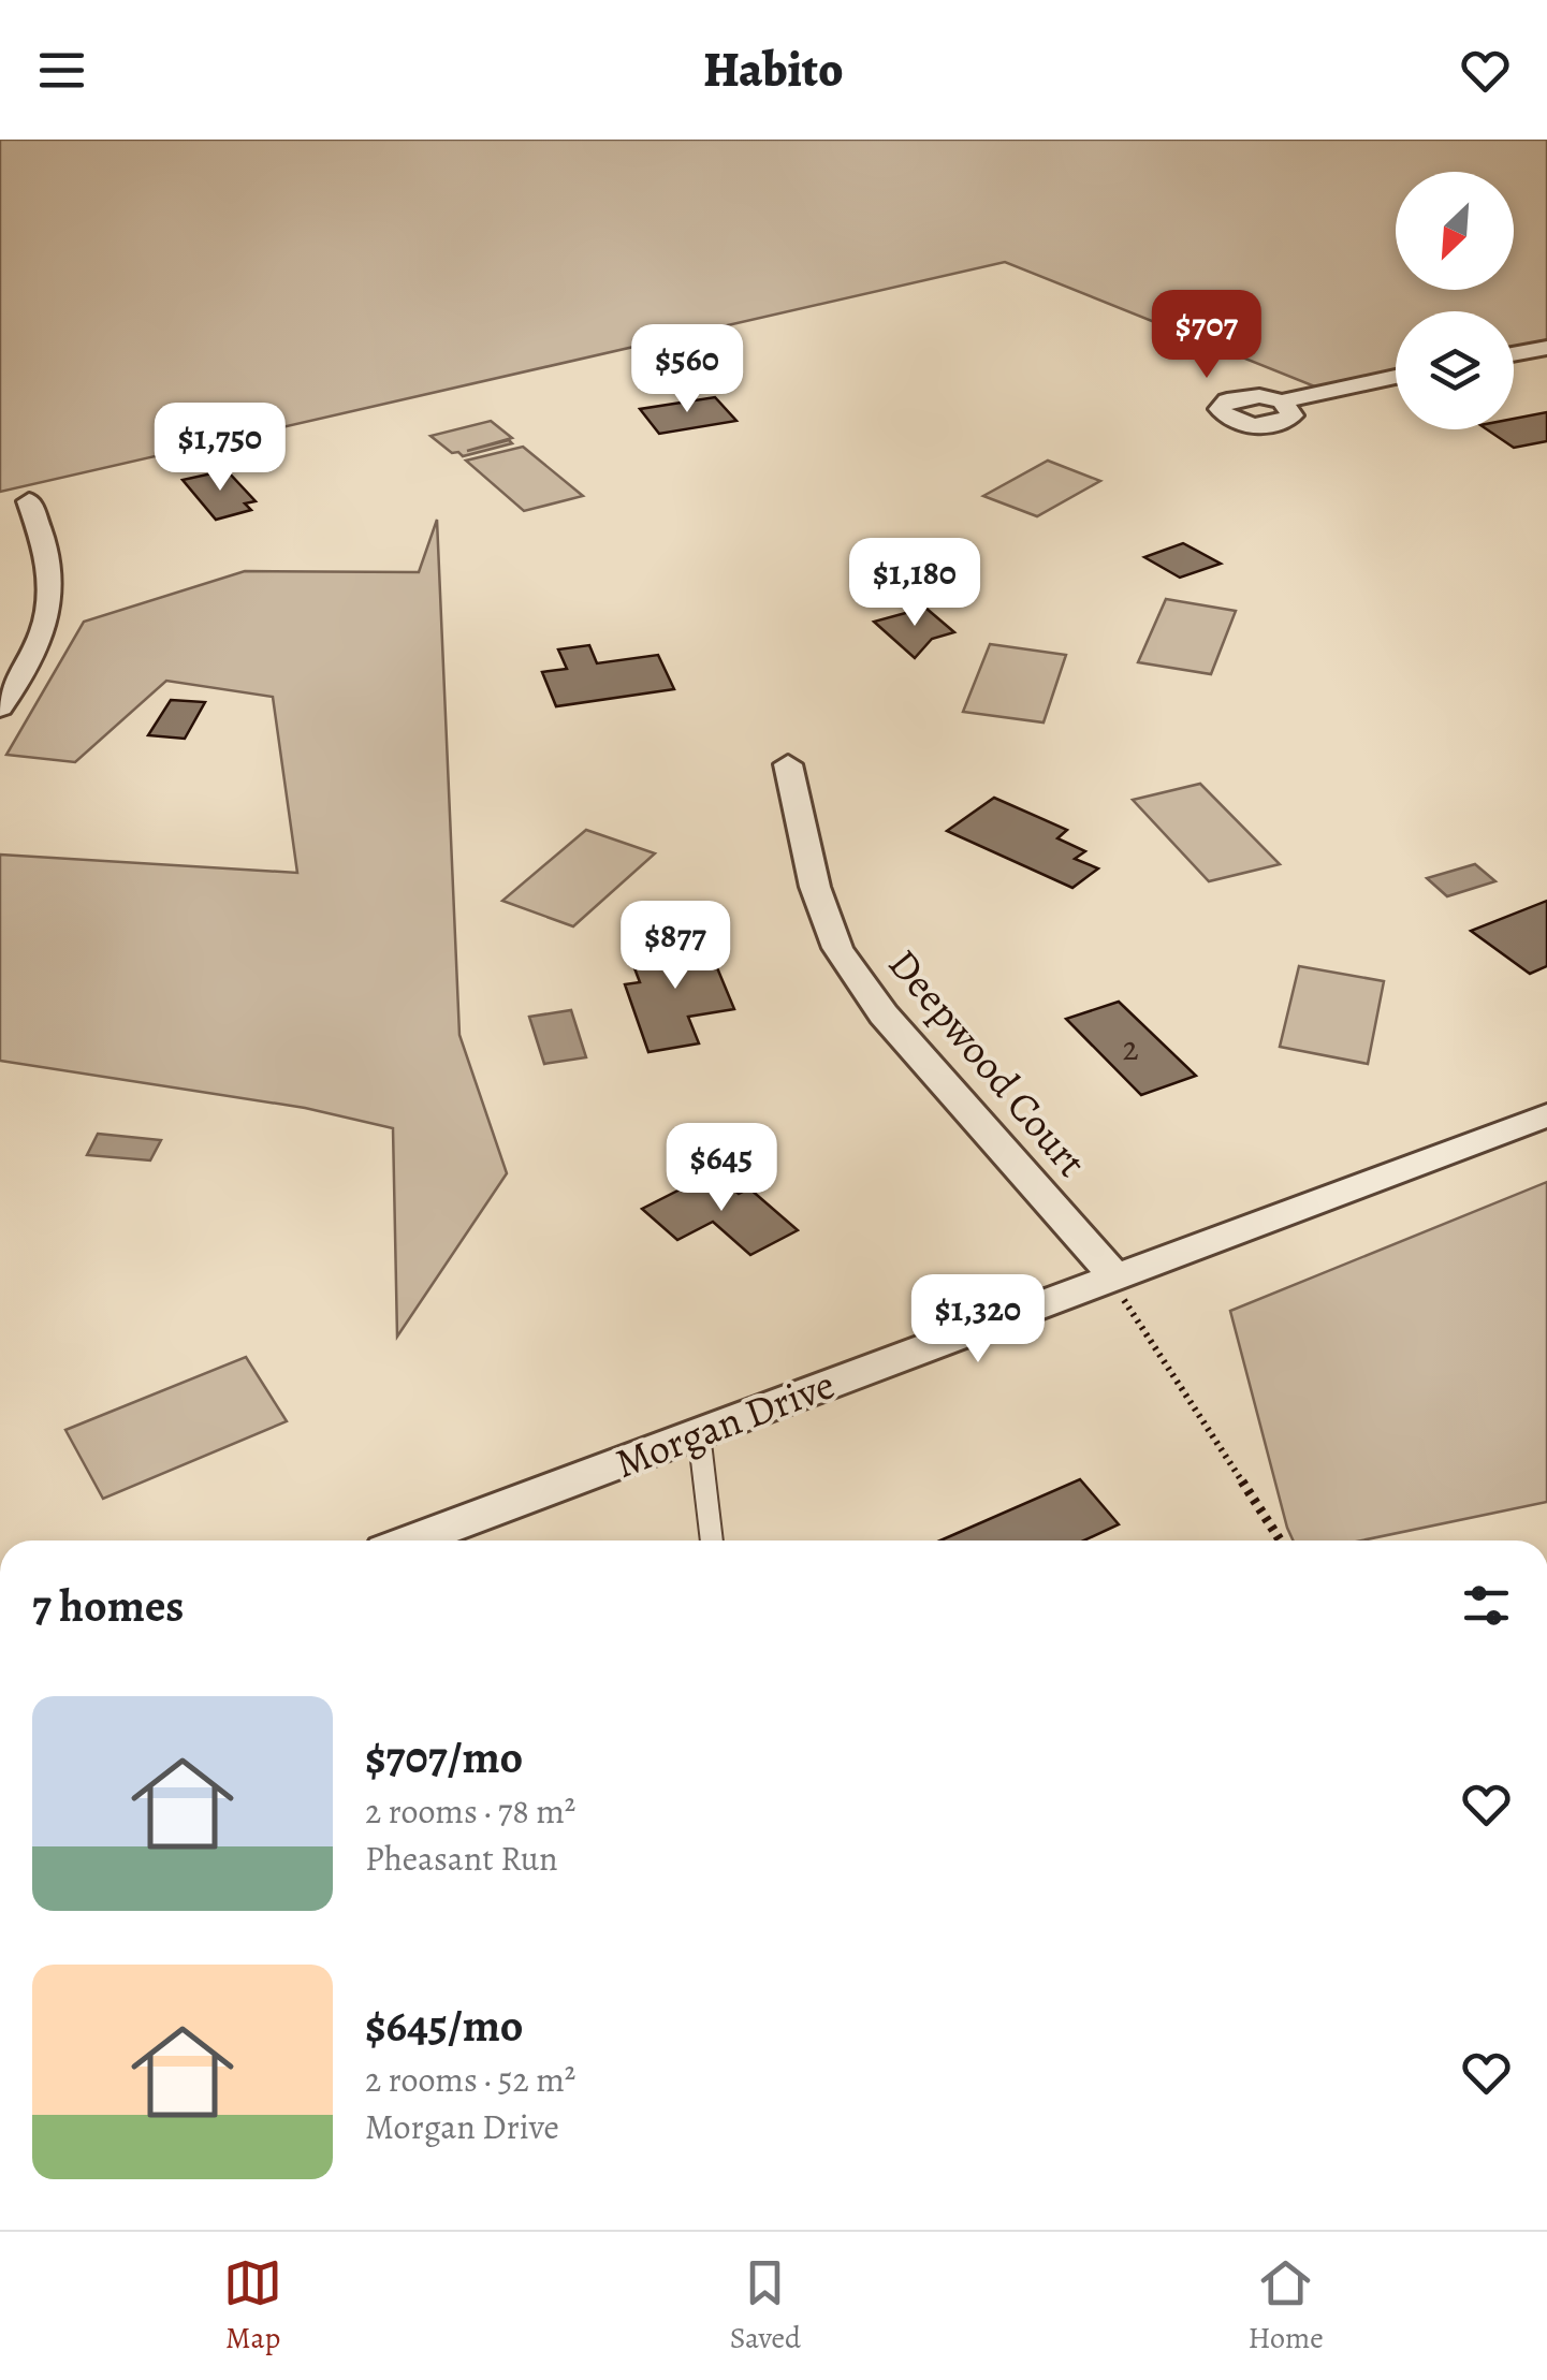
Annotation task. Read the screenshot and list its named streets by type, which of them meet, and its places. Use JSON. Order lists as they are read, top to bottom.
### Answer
{
  "streets": {
    "street": ["Deepwood Court", "Morgan Drive"]
  },
  "crossings": [
    ["Deepwood Court", "Morgan Drive"]
  ],
  "house_numbers": ["2"],
  "north": "bottom left",
  "page": {
    "header": "Habito",
    "price": [
      "$707",
      "$560",
      "$1,750",
      "$1,180",
      "$877",
      "$645",
      "$1,320"
    ],
    "heading": "7 homes",
    "list": [
      {
        "name": "$707/mo",
        "note": "2 rooms · 78 m² · Pheasant Run"
      },
      {
        "name": "$645/mo",
        "note": "2 rooms · 52 m² · Morgan Drive"
      }
    ],
    "tabs": ["Map", "Saved", "Home"]
  }
}
